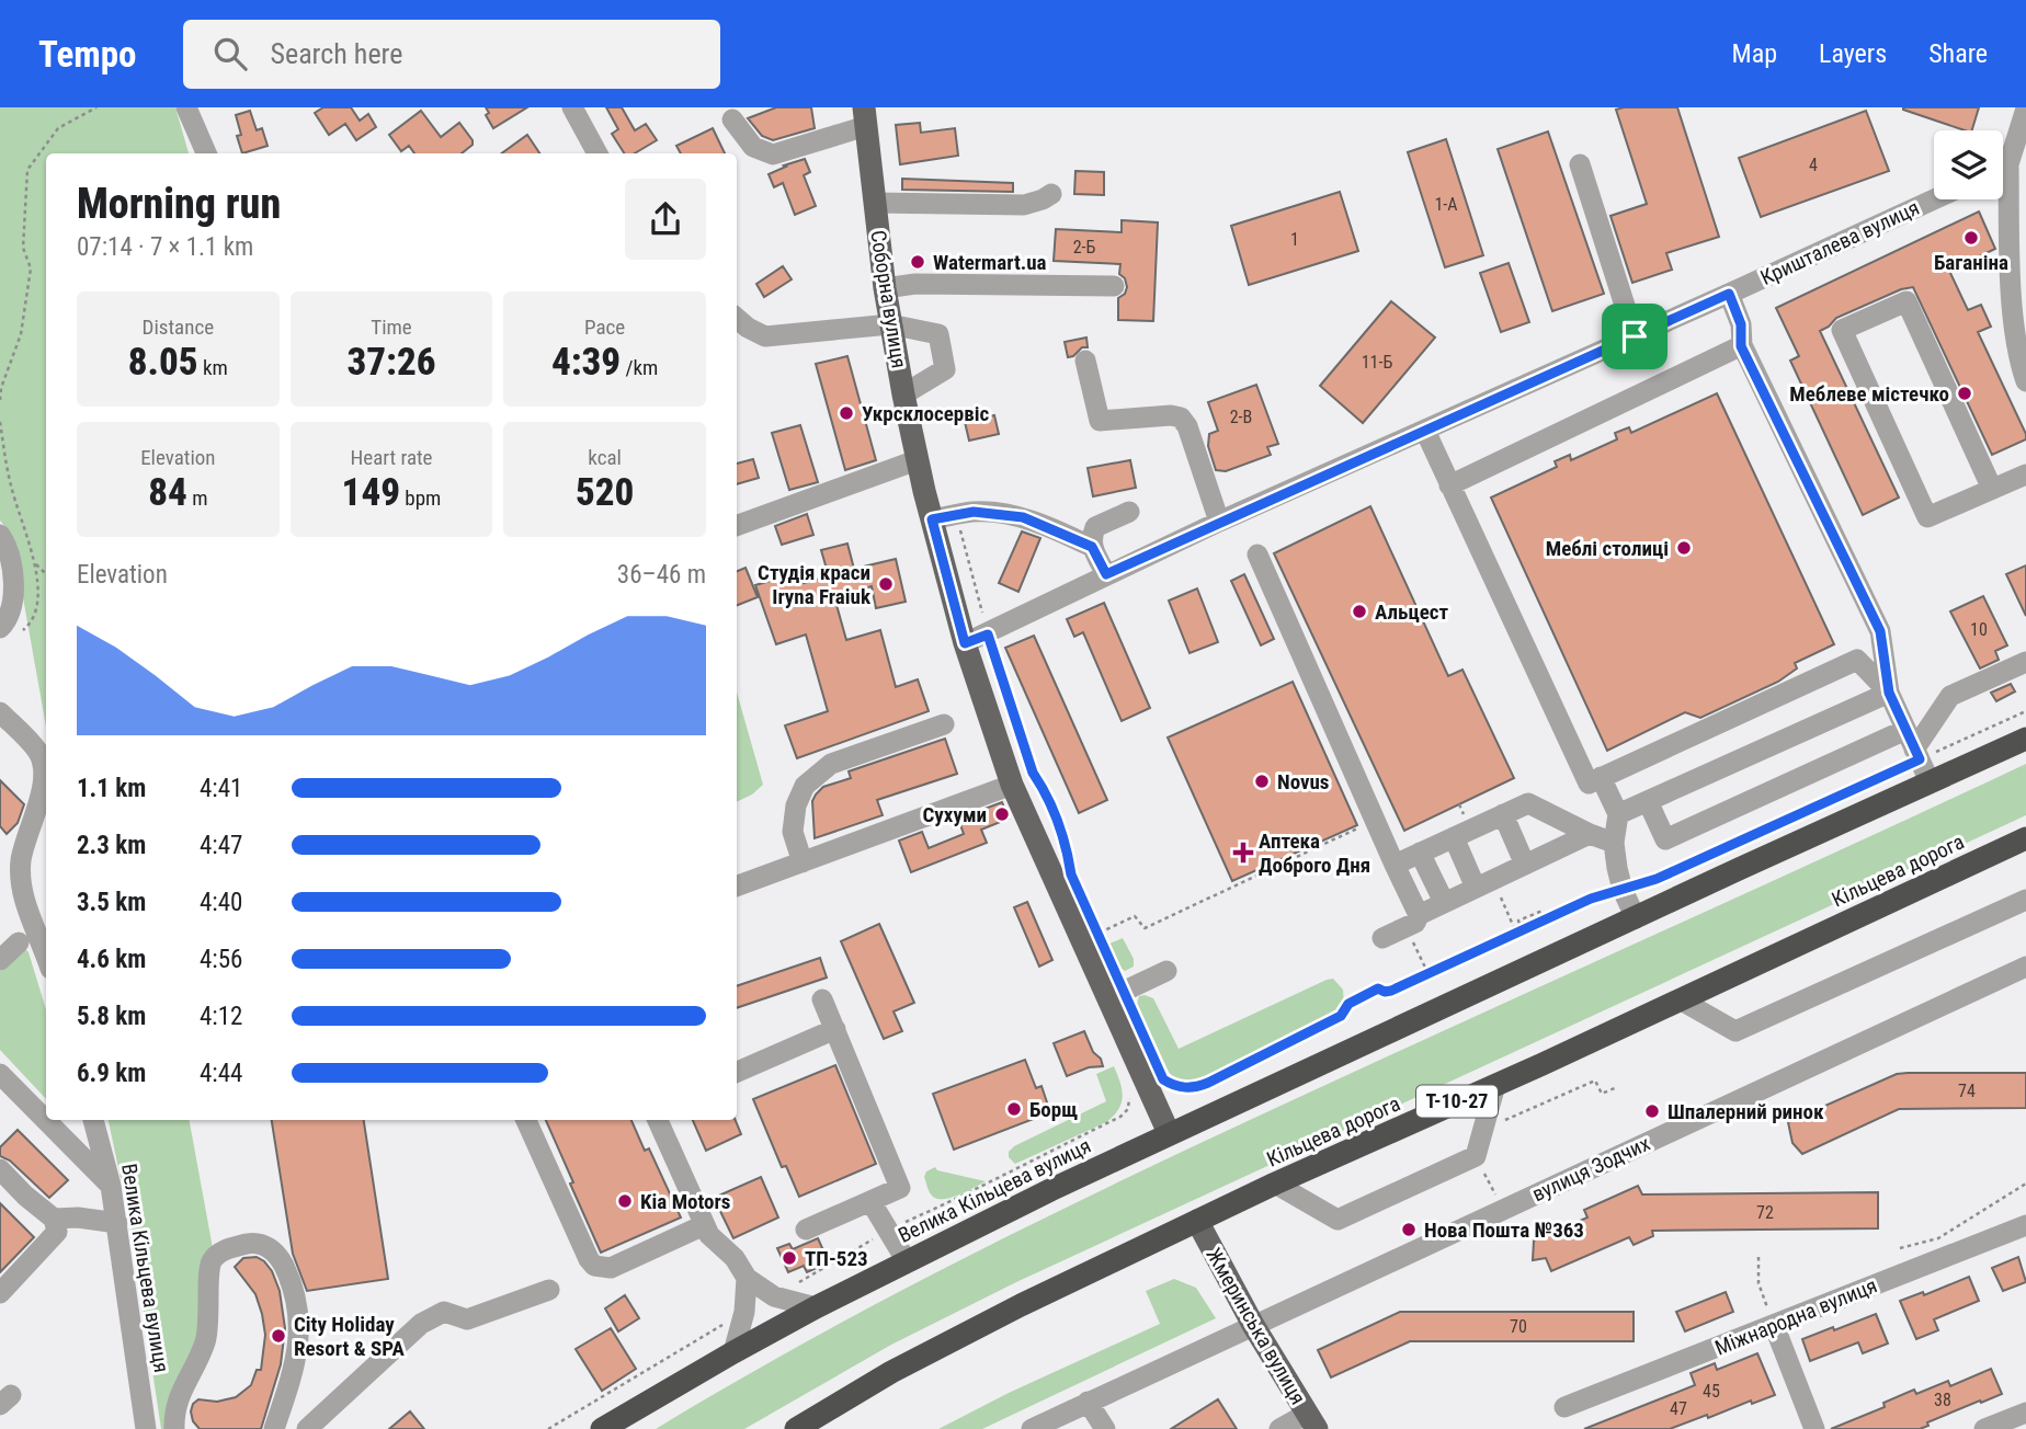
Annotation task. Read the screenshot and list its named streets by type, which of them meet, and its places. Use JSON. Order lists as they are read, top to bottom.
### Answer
{
  "streets": {
    "highway": ["Кільцева дорога", "Т-10-27", "Велика Кільцева вулиця"],
    "main road": ["Соборна вулиця", "Жмеринська вулиця"],
    "street": ["Кришталева вулиця", "вулиця Зодчих", "Міжнародна вулиця"]
  },
  "crossings": [
    ["Кришталева вулиця", "Соборна вулиця"],
    ["Соборна вулиця", "Велика Кільцева вулиця"],
    ["Кільцева дорога", "Жмеринська вулиця"],
    ["вулиця Зодчих", "Жмеринська вулиця"]
  ],
  "places": {
    "other": [
      "Баганіна",
      "Watermart.ua",
      "Меблеве містечко",
      "Укрсклосервіс",
      "Меблі столиці",
      "Студія краси Iryna Fraiuk",
      "Альцест",
      "Novus",
      "Сухуми",
      "Борщ",
      "Шпалерний ринок",
      "Kia Motors",
      "Нова Пошта №363",
      "ТП-523",
      "City Holiday Resort & SPA"
    ],
    "health": ["Аптека Доброго Дня"]
  },
  "house_numbers": [
    "4",
    "1-А",
    "1",
    "2-Б",
    "11-Б",
    "2-В",
    "10",
    "74",
    "72",
    "70",
    "45",
    "38",
    "47"
  ],
  "page": {
    "header": "Tempo",
    "search": "Search here",
    "nav": ["Map", "Layers", "Share"],
    "heading": ["Morning run", "07:14 · 7 × 1.1 km"],
    "stats": [
      ["Distance", "8.05 km"],
      ["Time", "37:26"],
      ["Pace", "4:39 /km"],
      ["Elevation", "84 m"],
      ["Heart rate", "149 bpm"],
      ["kcal", "520"]
    ],
    "chart": ["Elevation", "36–46 m"],
    "list": [
      {
        "name": "1.1 km",
        "note": "4:41"
      },
      {
        "name": "2.3 km",
        "note": "4:47"
      },
      {
        "name": "3.5 km",
        "note": "4:40"
      },
      {
        "name": "4.6 km",
        "note": "4:56"
      },
      {
        "name": "5.8 km",
        "note": "4:12"
      },
      {
        "name": "6.9 km",
        "note": "4:44"
      }
    ]
  }
}
